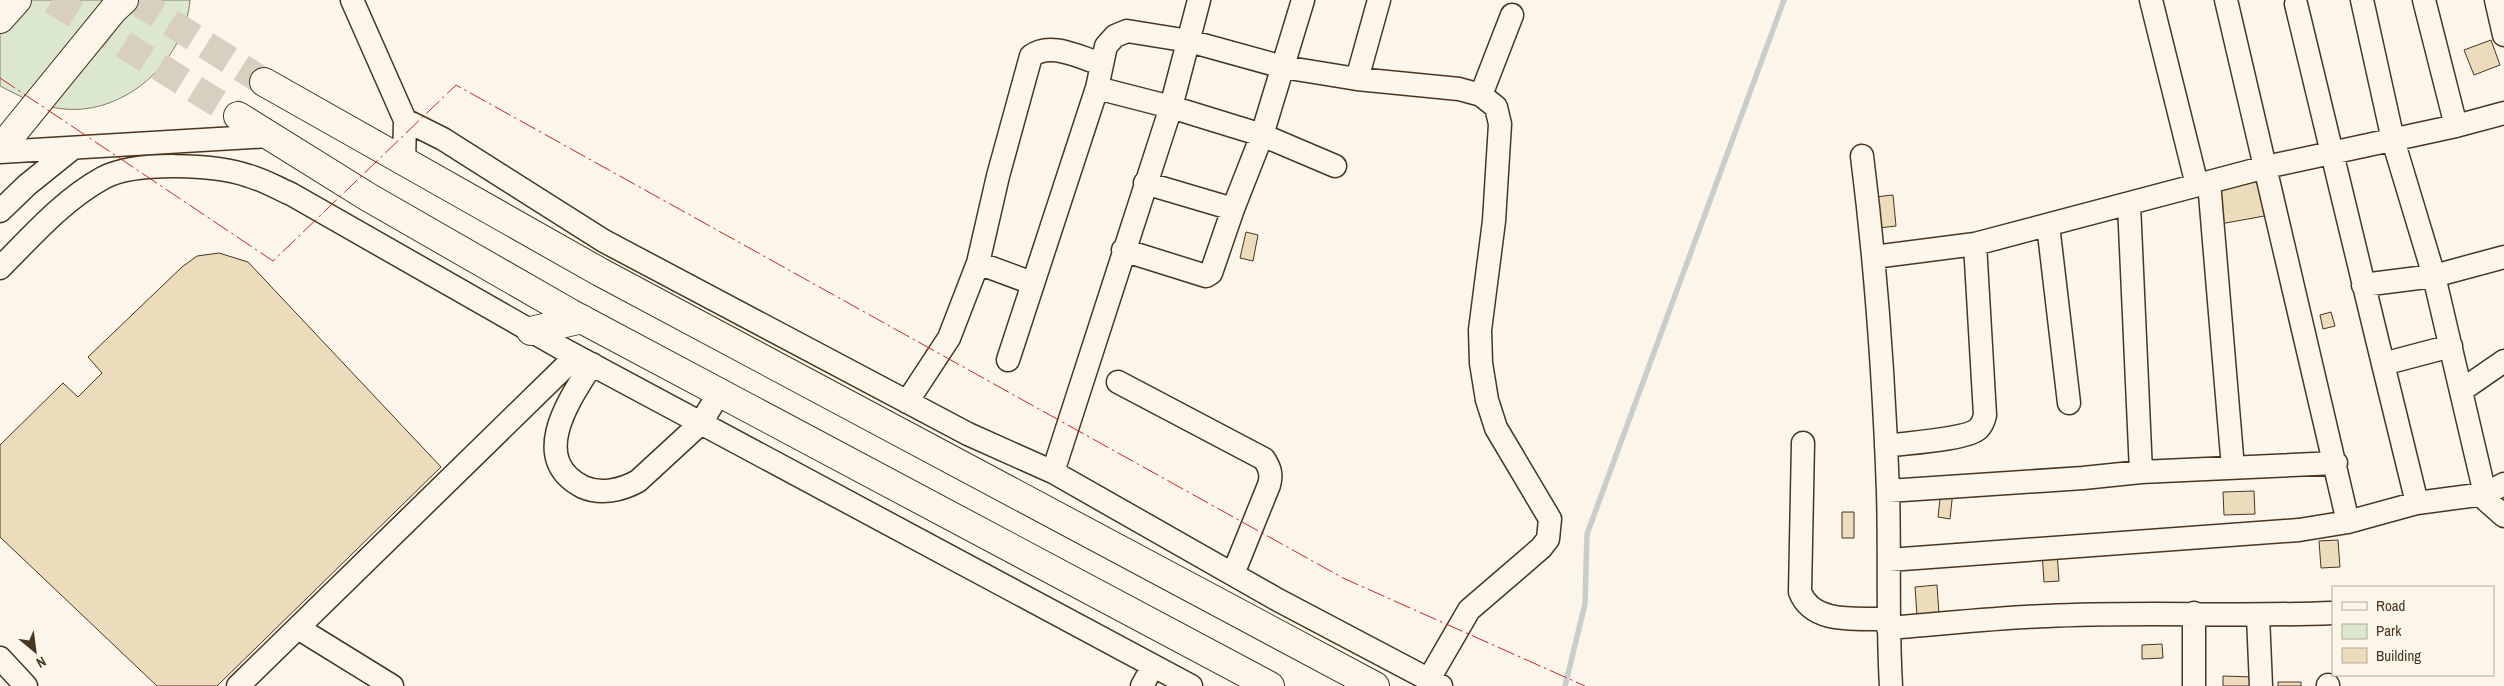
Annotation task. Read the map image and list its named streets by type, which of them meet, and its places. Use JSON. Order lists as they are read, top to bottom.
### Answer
{
  "legend": ["Road", "Park", "Building"],
  "north": "bottom right"
}
